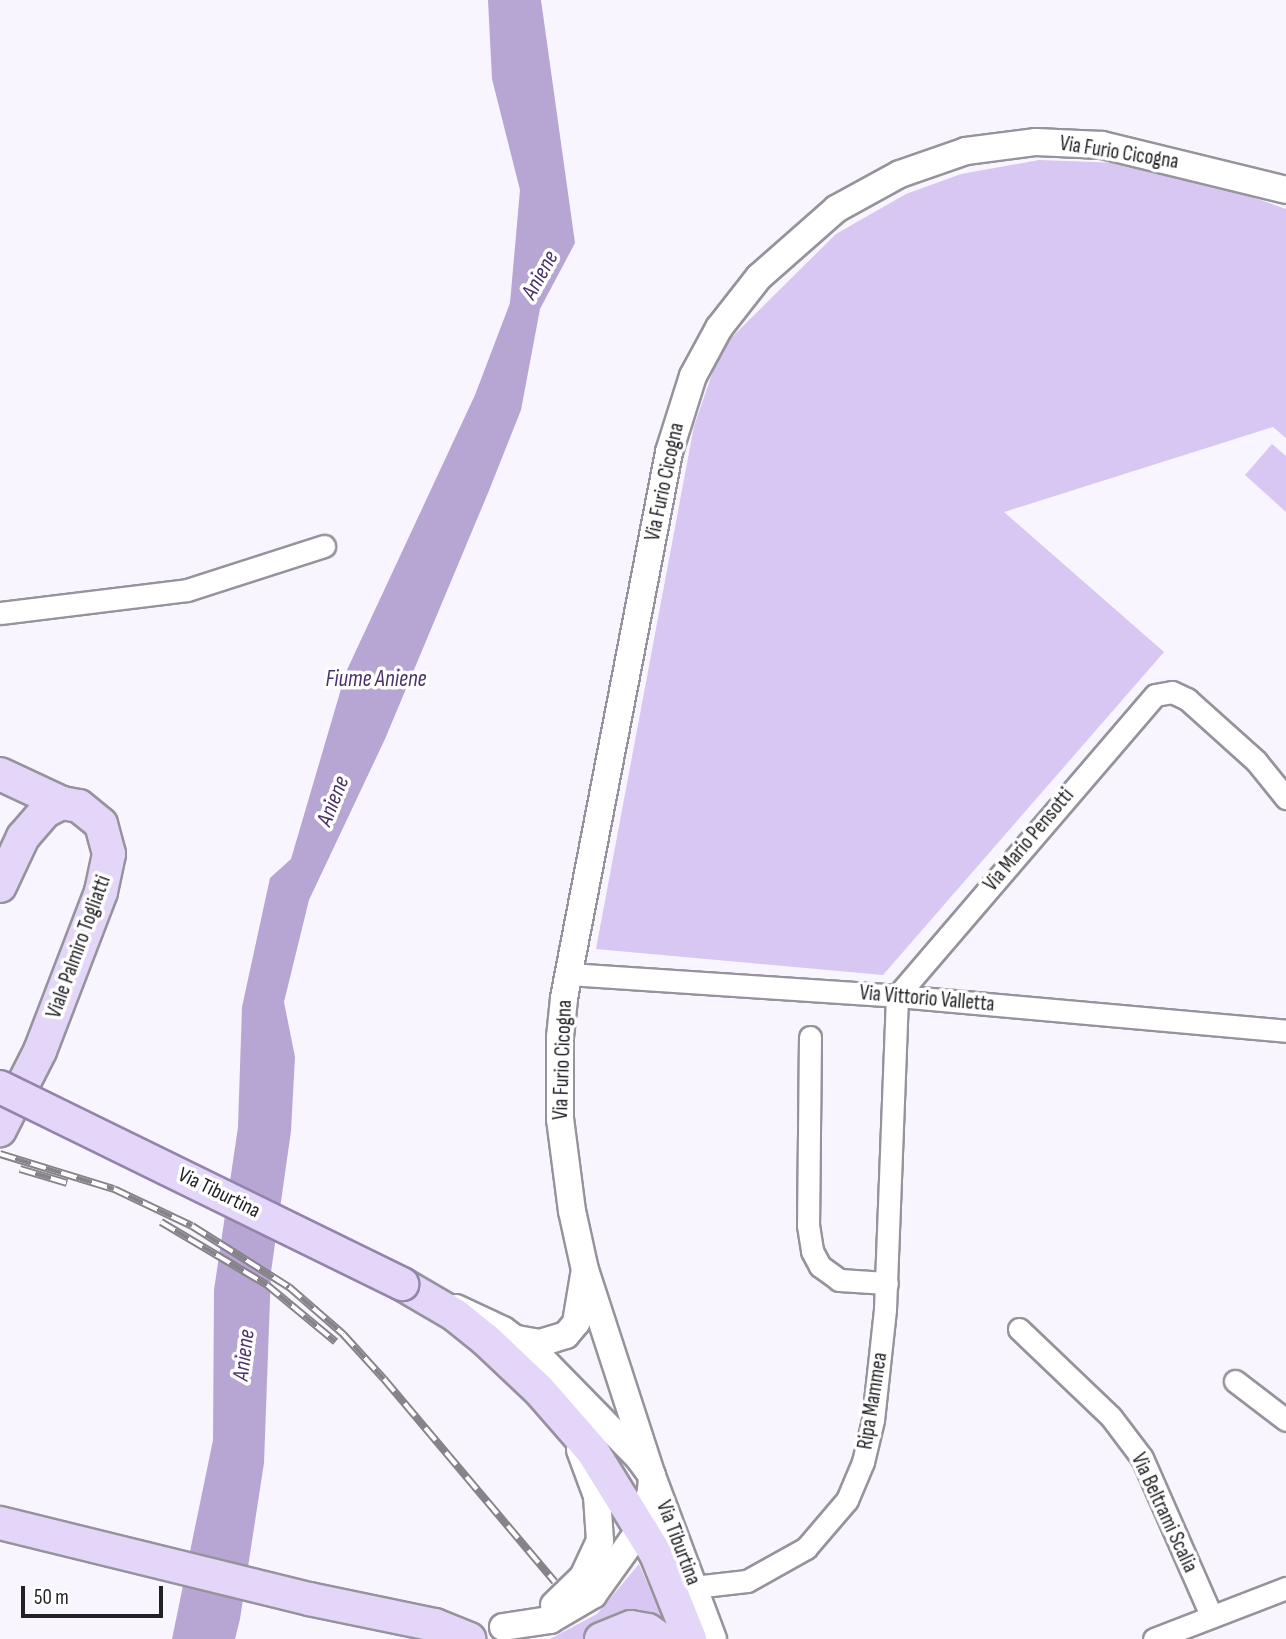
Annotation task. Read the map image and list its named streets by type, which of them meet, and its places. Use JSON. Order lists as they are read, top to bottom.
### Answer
{
  "streets": {
    "main road": ["Viale Palmiro Togliatti", "Via Tiburtina"],
    "street": [
      "Via Furio Cicogna",
      "Via Mario Pensotti",
      "Via Vittorio Valletta",
      "Ripa Mammea",
      "Via Beltrami Scalia"
    ]
  },
  "crossings": [
    ["Via Furio Cicogna", "Via Vittorio Valletta"],
    ["Via Furio Cicogna", "Via Tiburtina"],
    ["Via Mario Pensotti", "Via Vittorio Valletta"],
    ["Via Mario Pensotti", "Ripa Mammea"],
    ["Via Vittorio Valletta", "Ripa Mammea"],
    ["Via Tiburtina", "Ripa Mammea"]
  ],
  "water": ["Aniene", "Fiume Aniene"],
  "scale_bar": "50 m"
}
